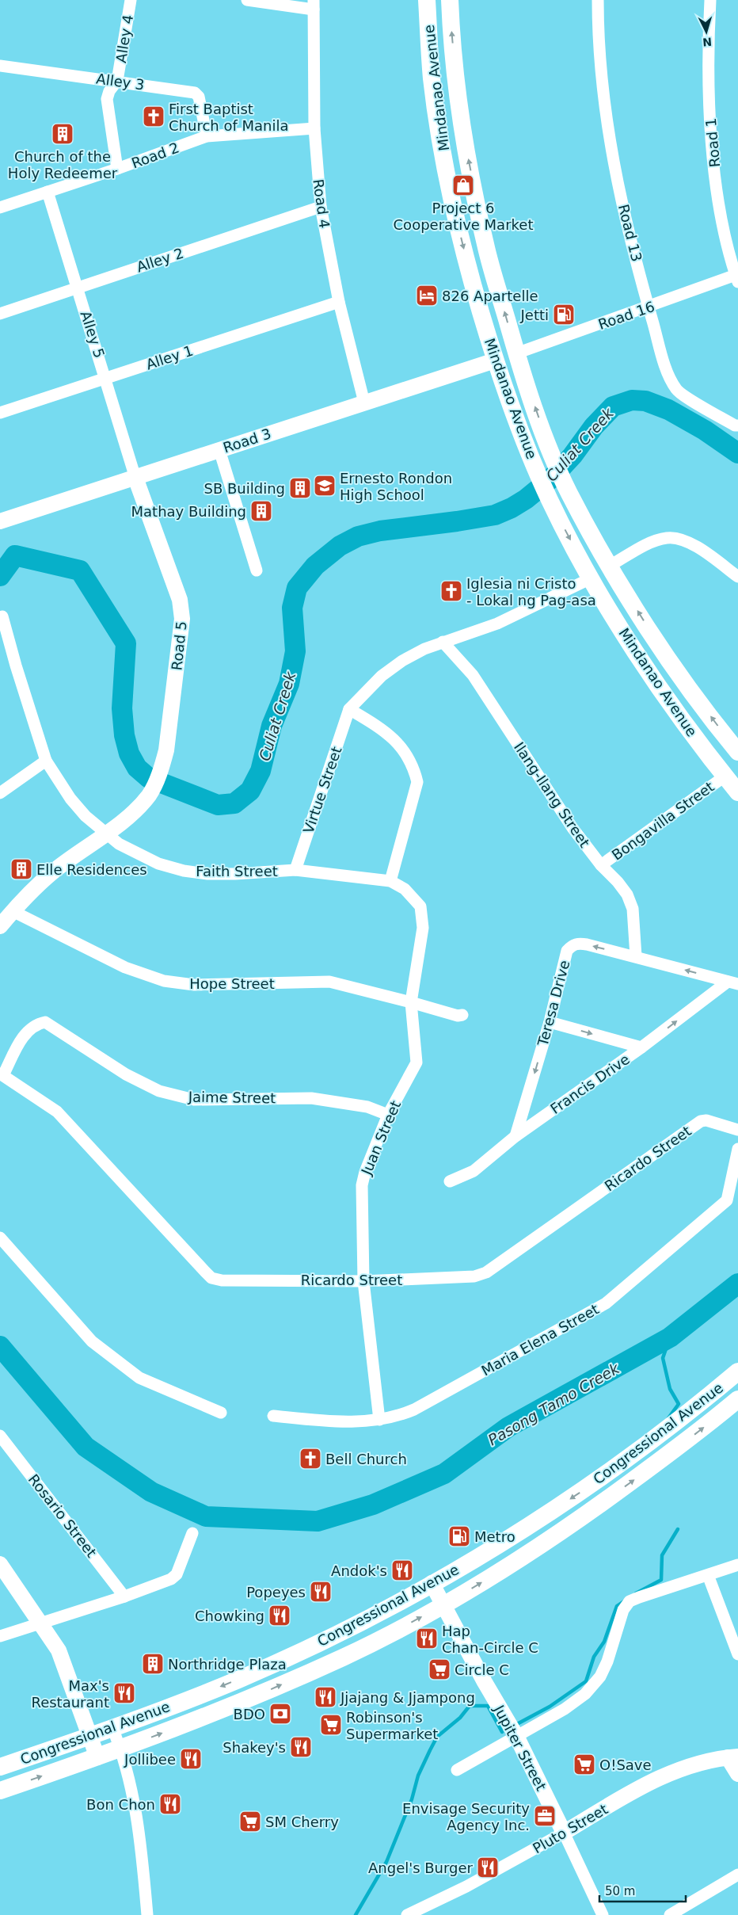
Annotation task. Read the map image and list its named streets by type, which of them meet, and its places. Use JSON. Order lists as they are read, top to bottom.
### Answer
{
  "streets": {
    "main road": ["Mindanao Avenue", "Congressional Avenue"],
    "street": [
      "Alley 4",
      "Alley 3",
      "Road 1",
      "Road 2",
      "Road 4",
      "Road 13",
      "Alley 2",
      "Road 16",
      "Alley 5",
      "Alley 1",
      "Road 3",
      "Road 5",
      "Virtue Street",
      "Ilang-Ilang Street",
      "Bongavilla Street",
      "Faith Street",
      "Hope Street",
      "Teresa Drive",
      "Francis Drive",
      "Jaime Street",
      "Juan Street",
      "Ricardo Street",
      "Maria Elena Street",
      "Rosario Street",
      "Jupiter Street",
      "Pluto Street"
    ]
  },
  "crossings": [
    ["Alley 4", "Alley 3"],
    ["Alley 4", "Road 2"],
    ["Alley 3", "Road 2"],
    ["Mindanao Avenue", "Road 16"],
    ["Mindanao Avenue", "Road 3"],
    ["Mindanao Avenue", "Bongavilla Street"],
    ["Road 1", "Road 16"],
    ["Road 2", "Road 4"],
    ["Road 2", "Alley 5"],
    ["Road 4", "Alley 2"],
    ["Road 4", "Alley 1"],
    ["Road 4", "Road 3"],
    ["Road 13", "Road 16"],
    ["Alley 2", "Alley 5"],
    ["Alley 5", "Alley 1"],
    ["Alley 5", "Road 3"],
    ["Alley 5", "Road 5"],
    ["Road 3", "Road 5"],
    ["Road 5", "Faith Street"],
    ["Virtue Street", "Faith Street"],
    ["Ilang-Ilang Street", "Bongavilla Street"],
    ["Ilang-Ilang Street", "Teresa Drive"],
    ["Faith Street", "Hope Street"],
    ["Faith Street", "Juan Street"],
    ["Hope Street", "Juan Street"],
    ["Teresa Drive", "Francis Drive"],
    ["Jaime Street", "Juan Street"],
    ["Jaime Street", "Ricardo Street"],
    ["Juan Street", "Ricardo Street"],
    ["Juan Street", "Maria Elena Street"],
    ["Congressional Avenue", "Jupiter Street"],
    ["Jupiter Street", "Pluto Street"]
  ],
  "water": ["Culiat Creek", "Pasong Tamo Creek"],
  "places": {
    "church": ["First Baptist Church of Manila", "Iglesia ni Cristo - Lokal ng Pag-asa", "Bell Church"],
    "building": [
      "Church of the Holy Redeemer",
      "SB Building",
      "Mathay Building",
      "Elle Residences",
      "Northridge Plaza"
    ],
    "shop": ["Project 6 Cooperative Market"],
    "hotel": ["826 Apartelle"],
    "fuel station": ["Jetti", "Metro"],
    "school or university": ["Ernesto Rondon High School"],
    "restaurant": [
      "Andok's",
      "Popeyes",
      "Chowking",
      "Hap Chan-Circle C",
      "Max's Restaurant",
      "Jjajang & Jjampong",
      "Shakey's",
      "Jollibee",
      "Bon Chon",
      "Angel's Burger"
    ],
    "supermarket": [
      "Circle C",
      "Robinson's Supermarket",
      "O!Save",
      "SM Cherry"
    ],
    "bank": ["BDO"],
    "office": ["Envisage Security Agency Inc."]
  },
  "scale_bar": "50 m",
  "north": "bottom"
}
